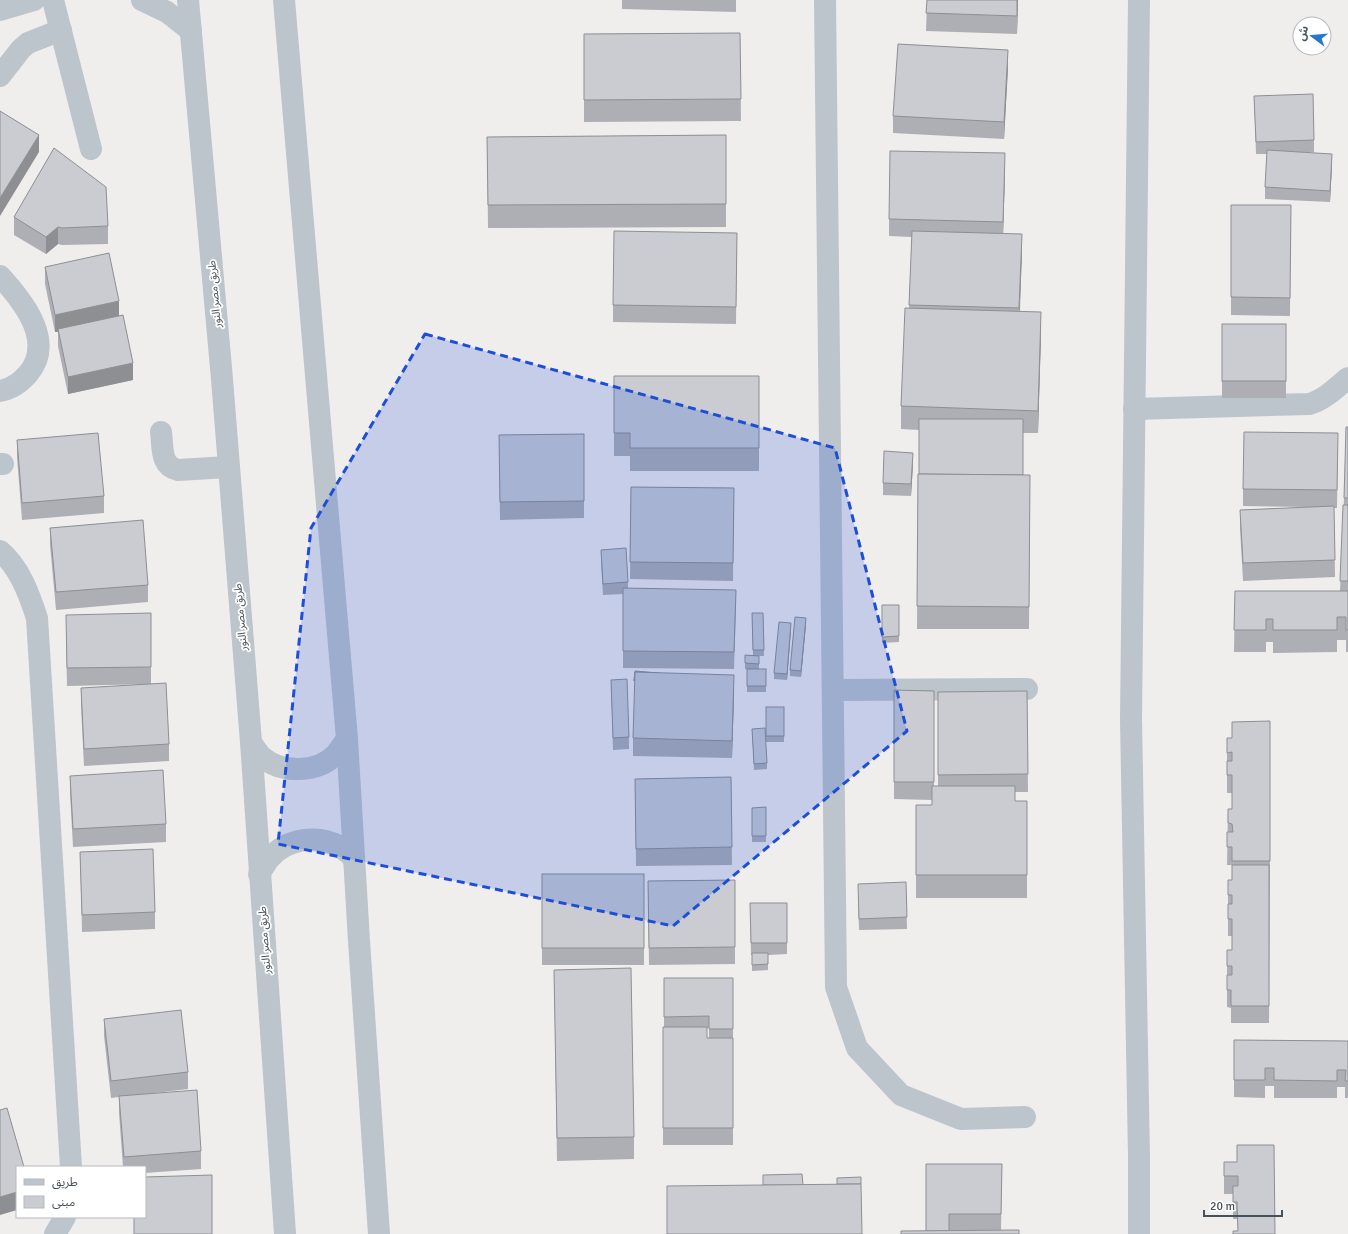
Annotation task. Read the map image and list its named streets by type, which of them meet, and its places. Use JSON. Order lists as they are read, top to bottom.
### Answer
{
  "streets": {
    "street": ["طريق مصر النور"]
  },
  "legend": ["طريق", "مبنى"],
  "scale_bar": "20 m",
  "north": "left"
}
